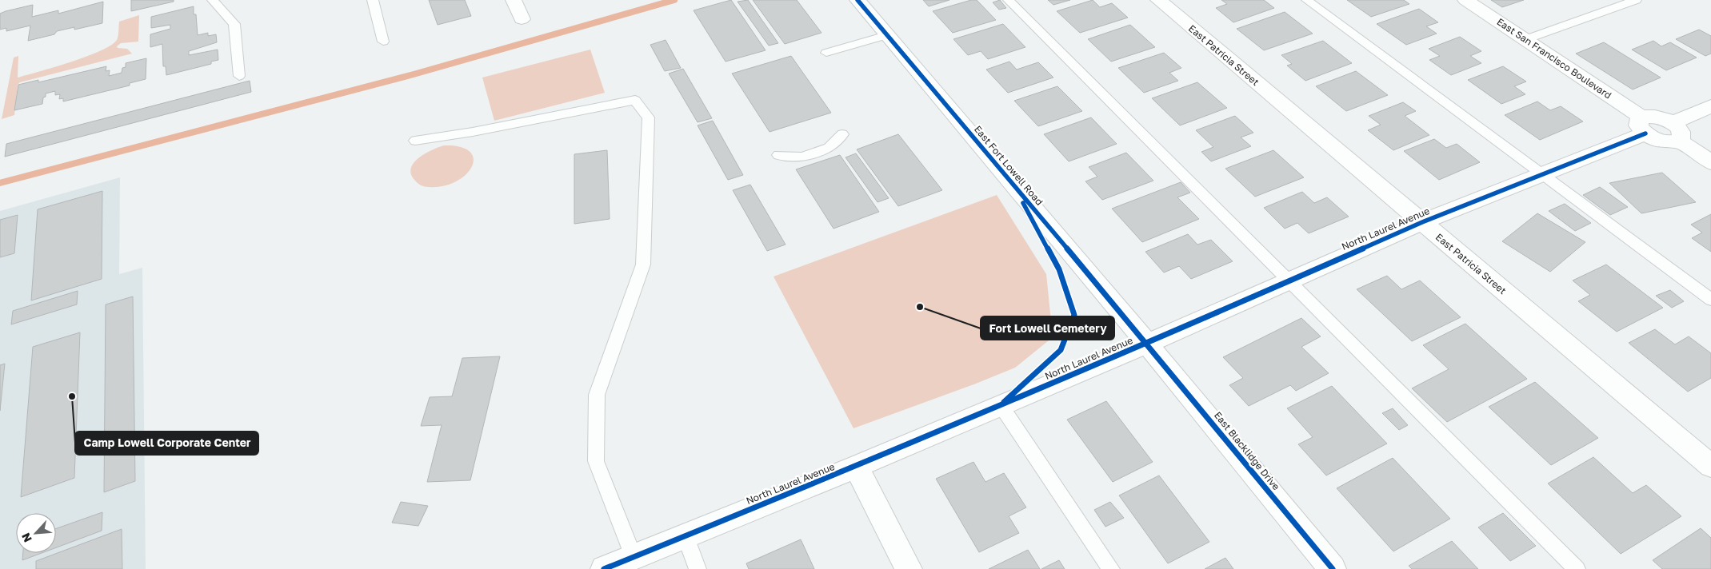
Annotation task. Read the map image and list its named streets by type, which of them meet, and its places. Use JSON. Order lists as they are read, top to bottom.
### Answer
{
  "streets": {
    "street": [
      "East Patricia Street",
      "East San Francisco Boulevard",
      "East Fort Lowell Road",
      "North Laurel Avenue",
      "East Blacklidge Drive"
    ]
  },
  "crossings": [
    ["East Patricia Street", "North Laurel Avenue"],
    ["East San Francisco Boulevard", "North Laurel Avenue"],
    ["East Fort Lowell Road", "North Laurel Avenue"],
    ["East Fort Lowell Road", "East Blacklidge Drive"],
    ["North Laurel Avenue", "East Blacklidge Drive"]
  ],
  "places": ["Fort Lowell Cemetery", "Camp Lowell Corporate Center"],
  "north": "bottom left"
}
